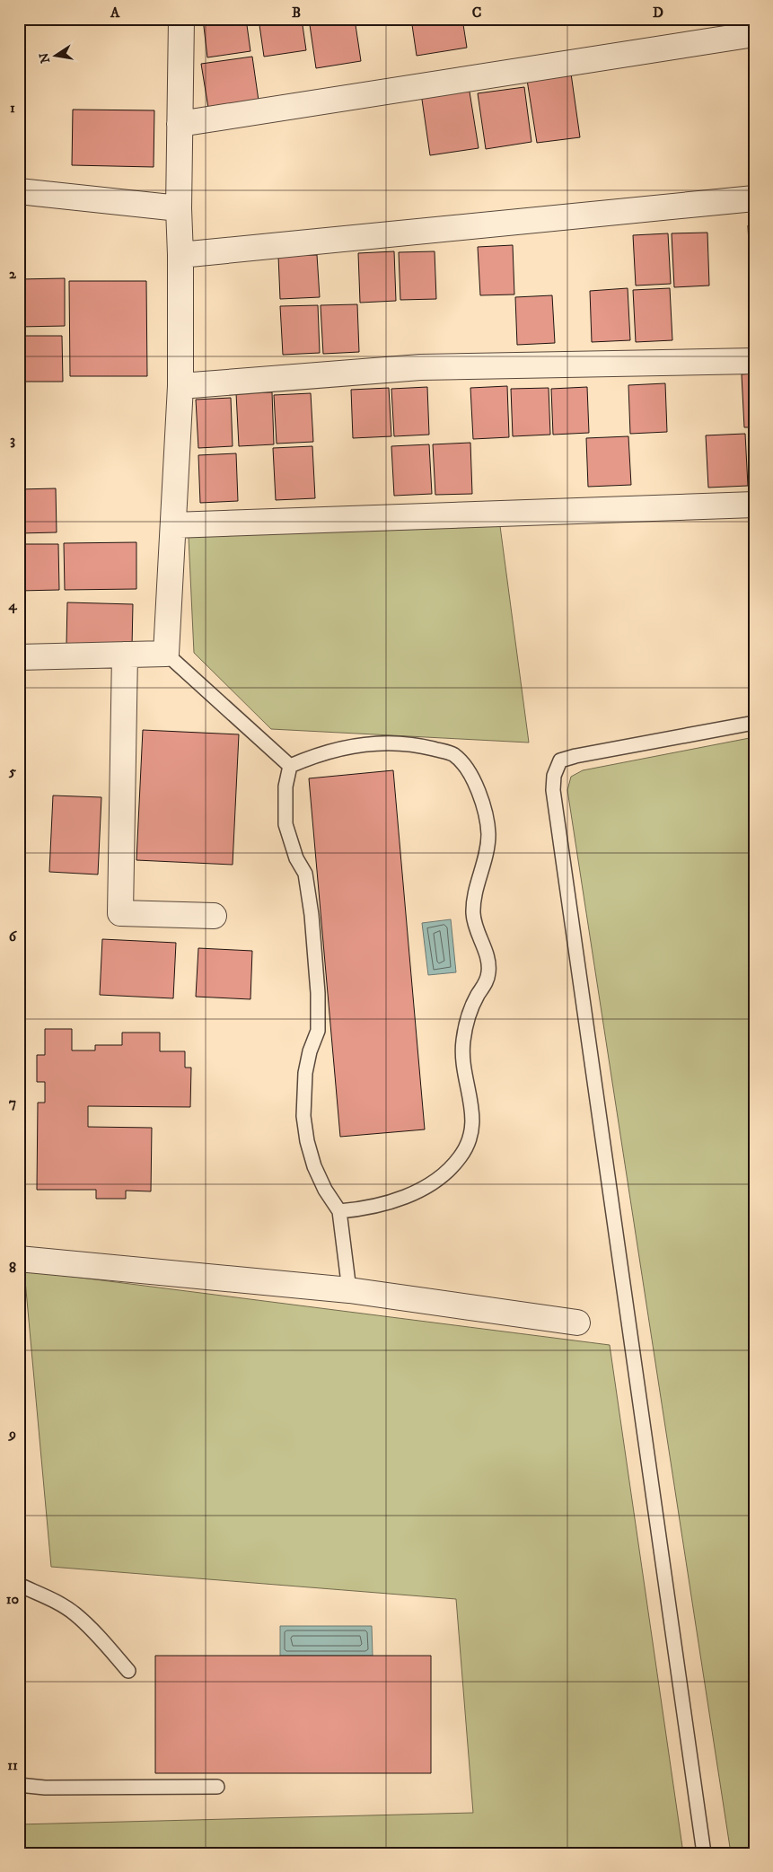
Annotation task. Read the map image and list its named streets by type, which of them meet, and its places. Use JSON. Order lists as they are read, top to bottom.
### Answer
{
  "north": "left",
  "grid": {
    "columns": [
      "A",
      "B",
      "C",
      "D"
    ],
    "rows": [
      "1",
      "2",
      "3",
      "4",
      "5",
      "6",
      "7",
      "8",
      "9",
      "10",
      "11"
    ]
  }
}
